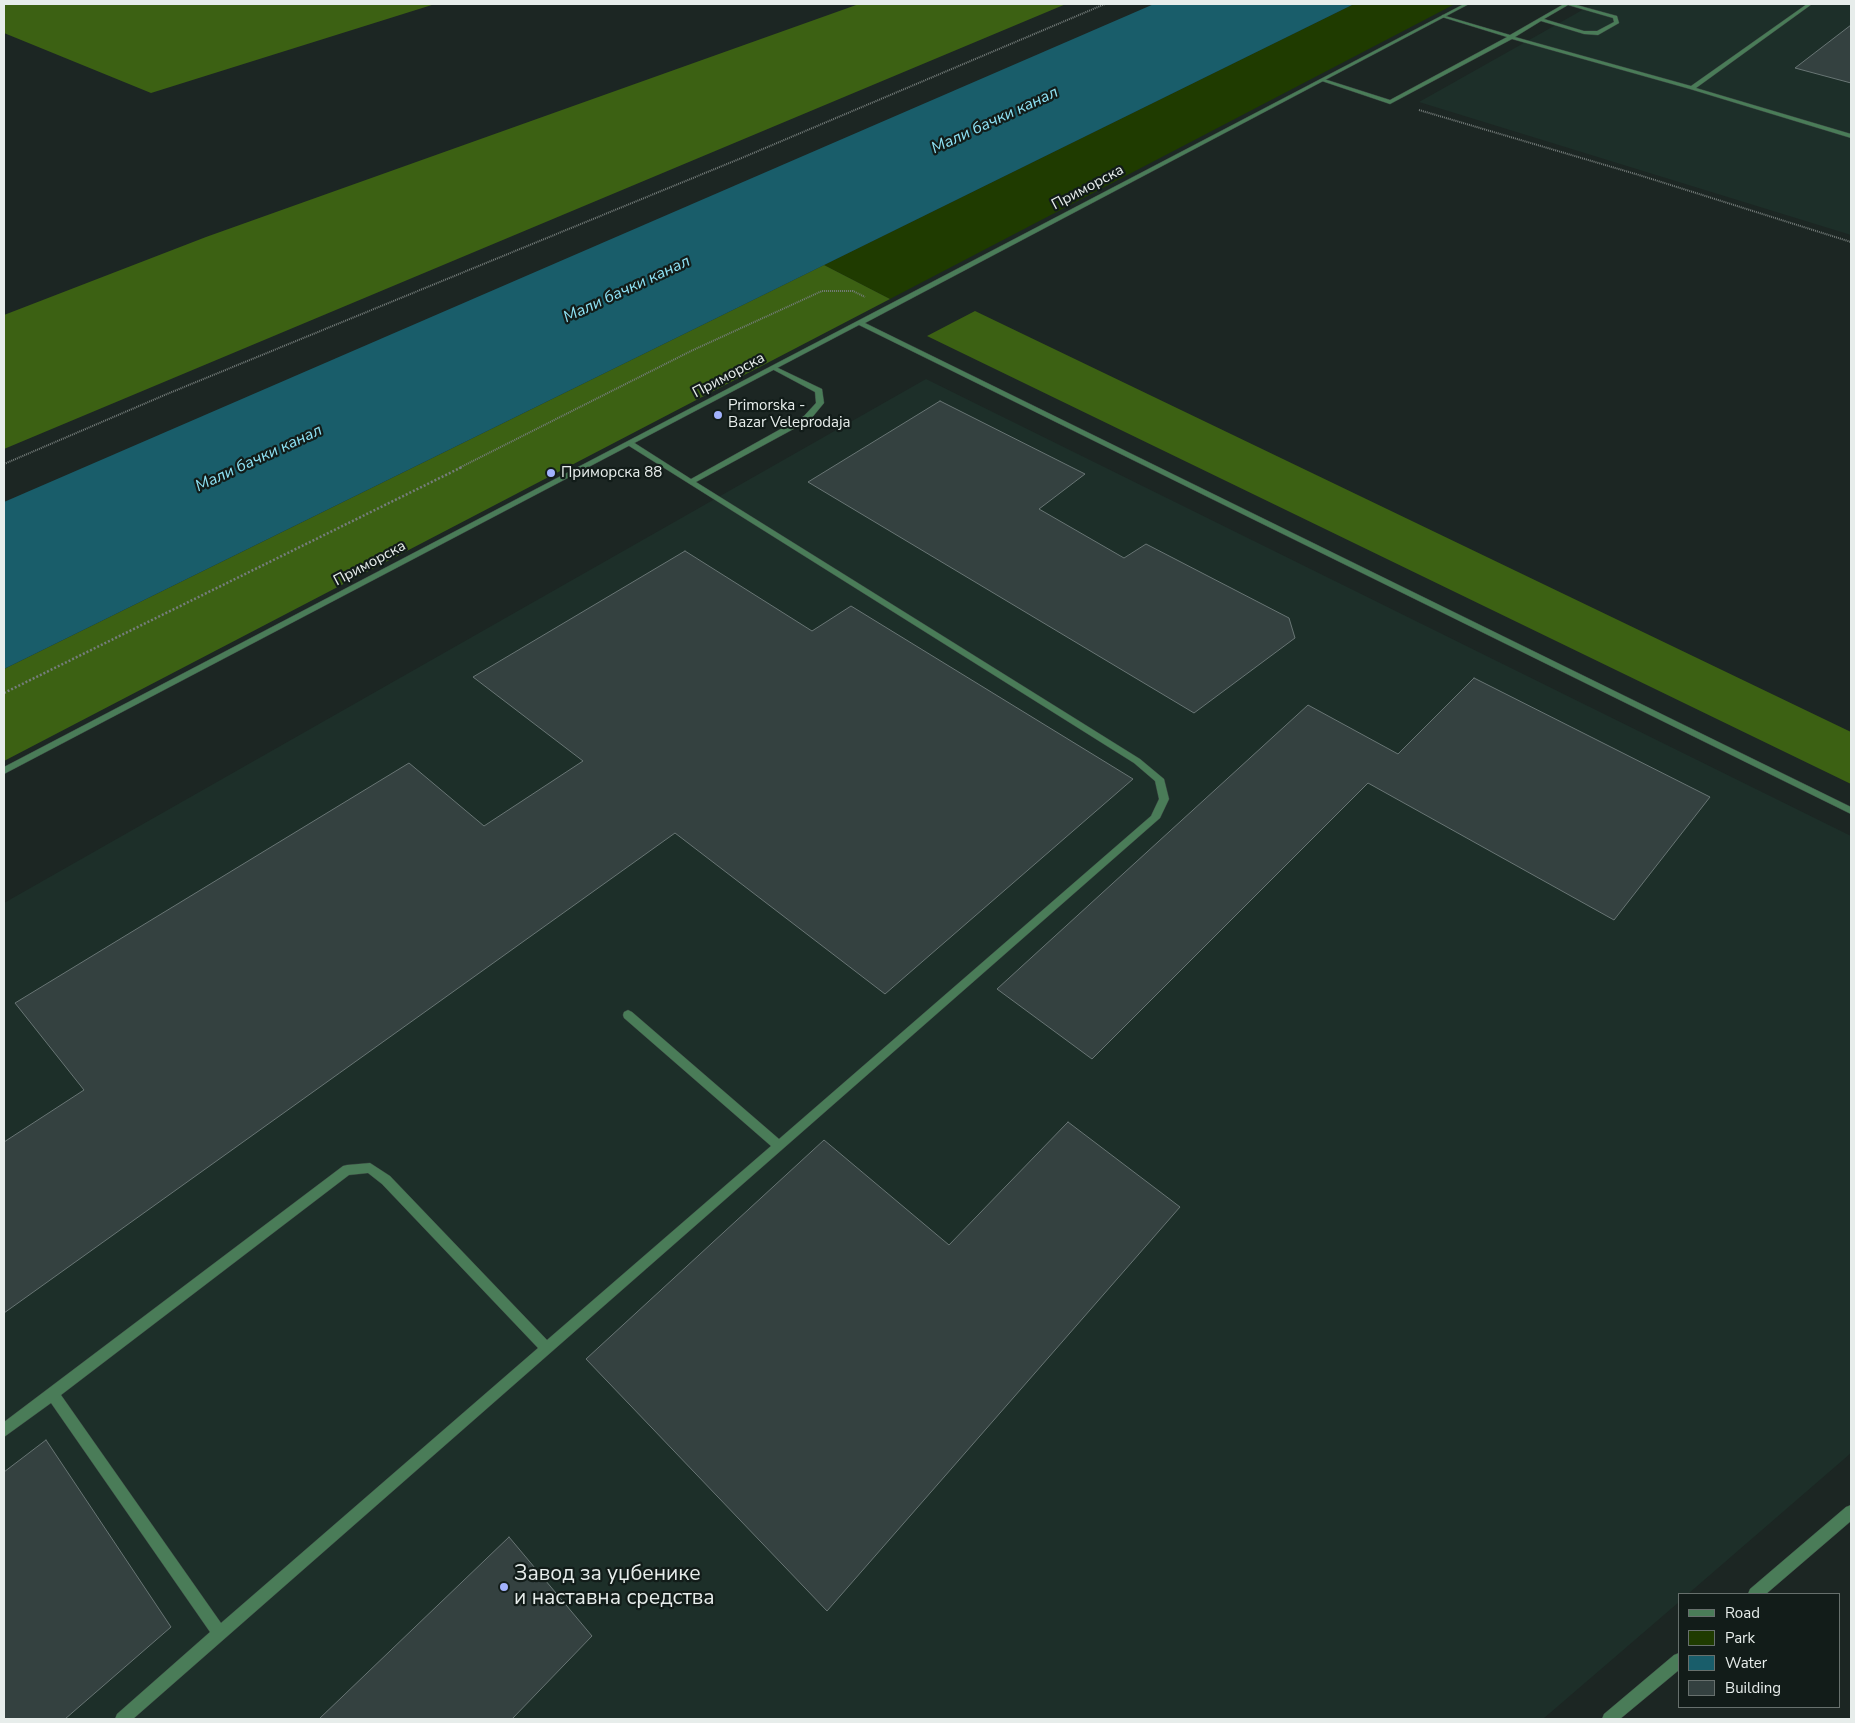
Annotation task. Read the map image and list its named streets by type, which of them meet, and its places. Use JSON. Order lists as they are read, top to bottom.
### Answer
{
  "streets": {
    "street": ["Приморска"]
  },
  "water": ["Мали бачки канал"],
  "places": ["Primorska - Bazar Veleprodaja", "Приморска 88", "Завод за уџбенике и наставна средства"],
  "legend": [
    "Road",
    "Park",
    "Water",
    "Building"
  ]
}
